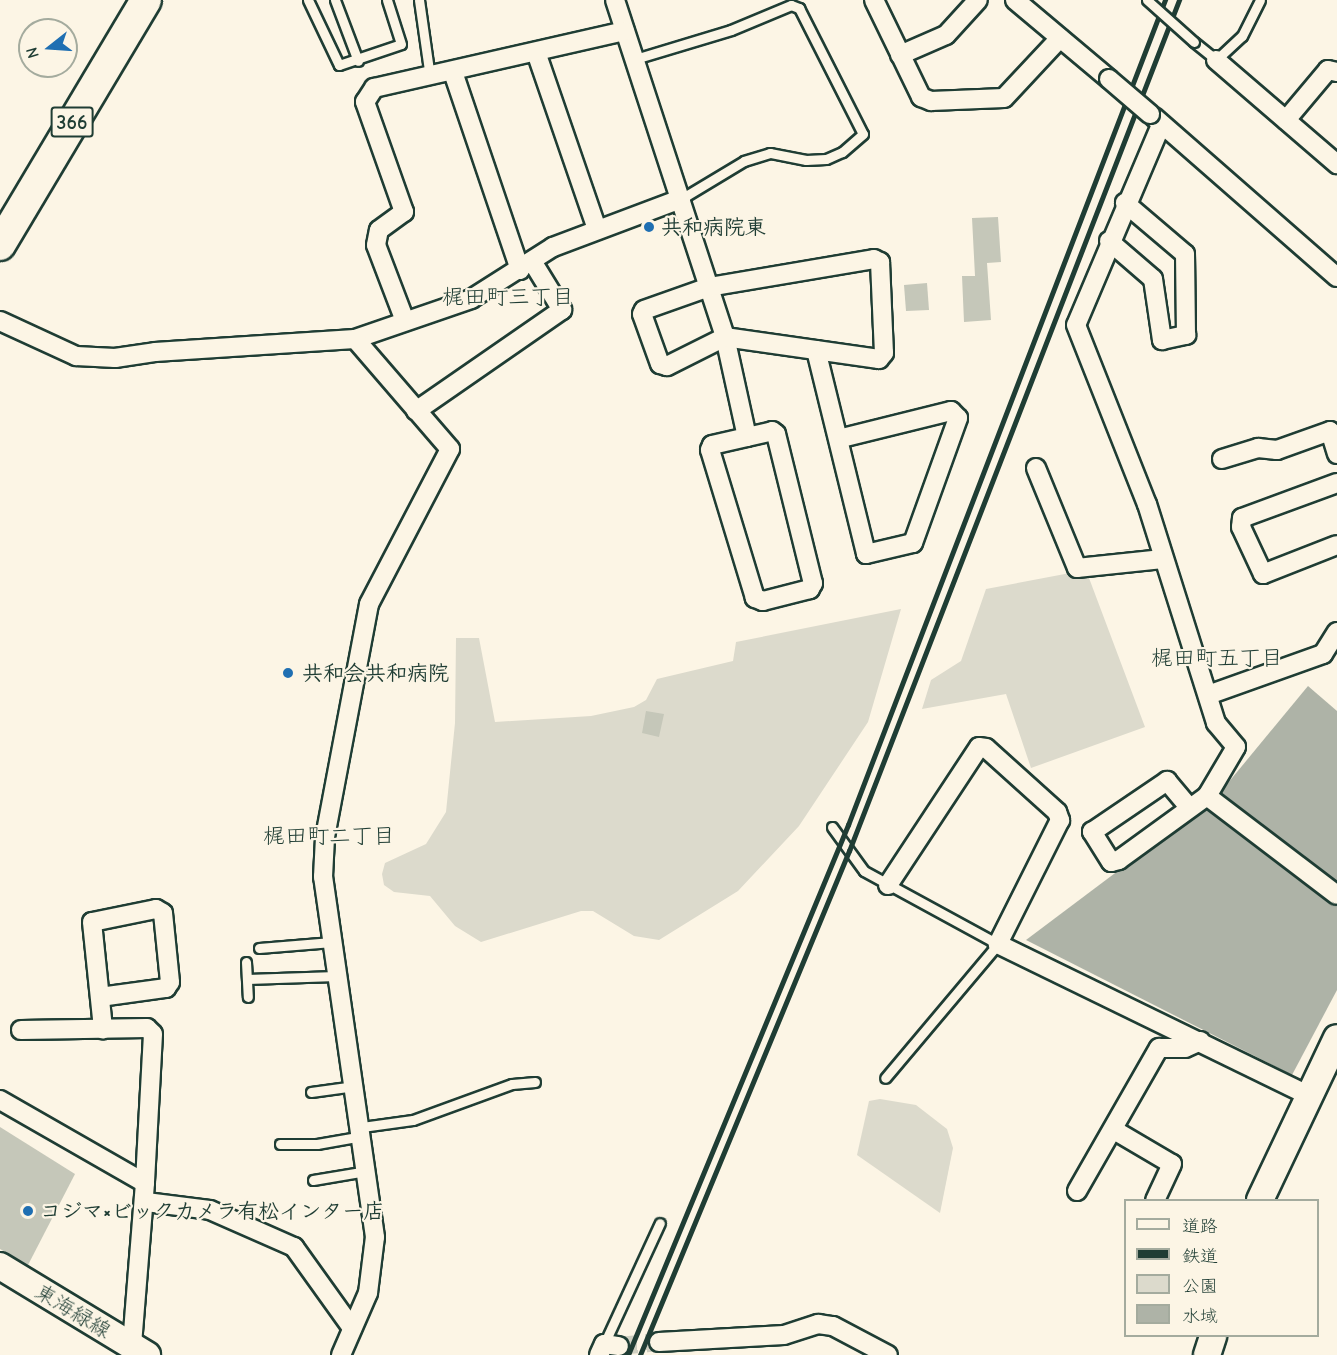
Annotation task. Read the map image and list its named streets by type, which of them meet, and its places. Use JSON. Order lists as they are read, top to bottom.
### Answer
{
  "streets": {
    "highway": ["366"],
    "main road": ["東海緑線"]
  },
  "districts": ["梶田町三丁目", "梶田町五丁目", "梶田町二丁目"],
  "places": ["共和病院東", "共和会共和病院", "コジマ×ビックカメラ有松インター店"],
  "legend": [
    "道路",
    "鉄道",
    "公園",
    "水域"
  ],
  "north": "left"
}
